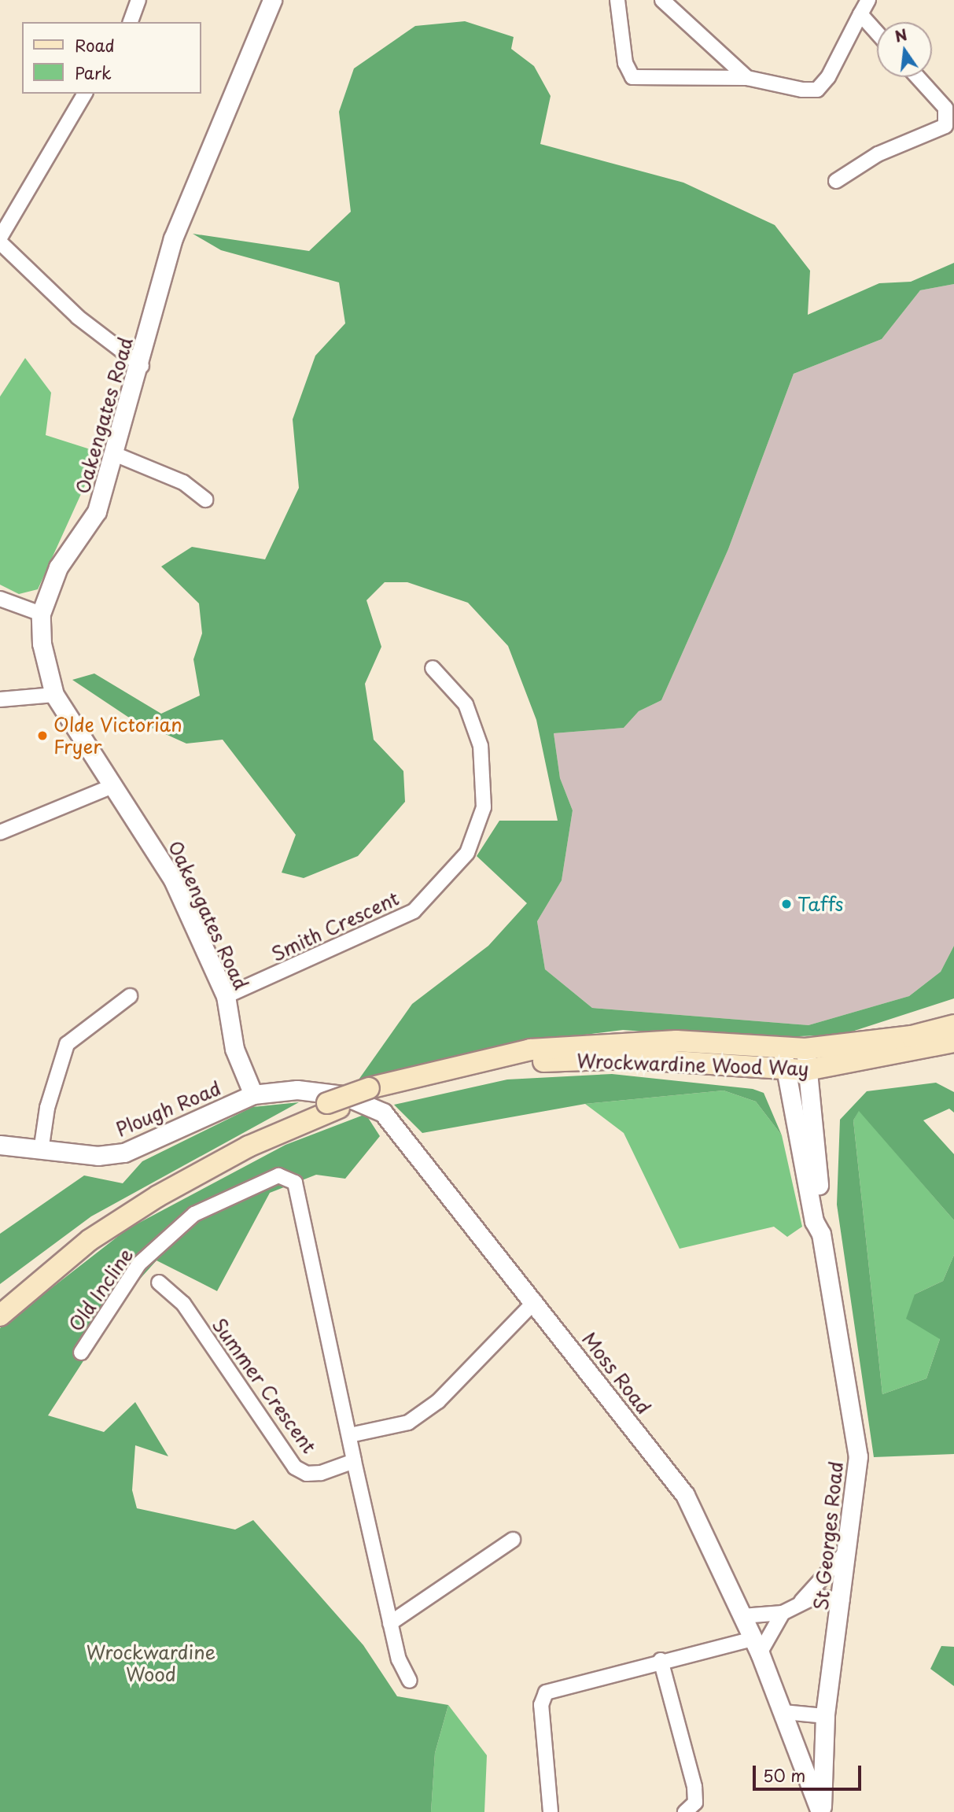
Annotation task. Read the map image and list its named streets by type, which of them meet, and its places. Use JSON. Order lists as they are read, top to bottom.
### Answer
{
  "streets": {
    "main road": ["Wrockwardine Wood Way"],
    "street": [
      "Oakengates Road",
      "Smith Crescent",
      "Plough Road",
      "Old Incline",
      "Moss Road",
      "Summer Crescent",
      "St Georges Road"
    ]
  },
  "crossings": [
    ["Oakengates Road", "Smith Crescent"],
    ["Oakengates Road", "Plough Road"],
    ["Oakengates Road", "Moss Road"],
    ["Wrockwardine Wood Way", "St Georges Road"],
    ["Plough Road", "Moss Road"],
    ["Moss Road", "St Georges Road"]
  ],
  "parks": ["Wrockwardine Wood"],
  "places": ["Olde Victorian Fryer", "Taffs"],
  "legend": ["Road", "Park"],
  "scale_bar": "50 m",
  "north": "top"
}
